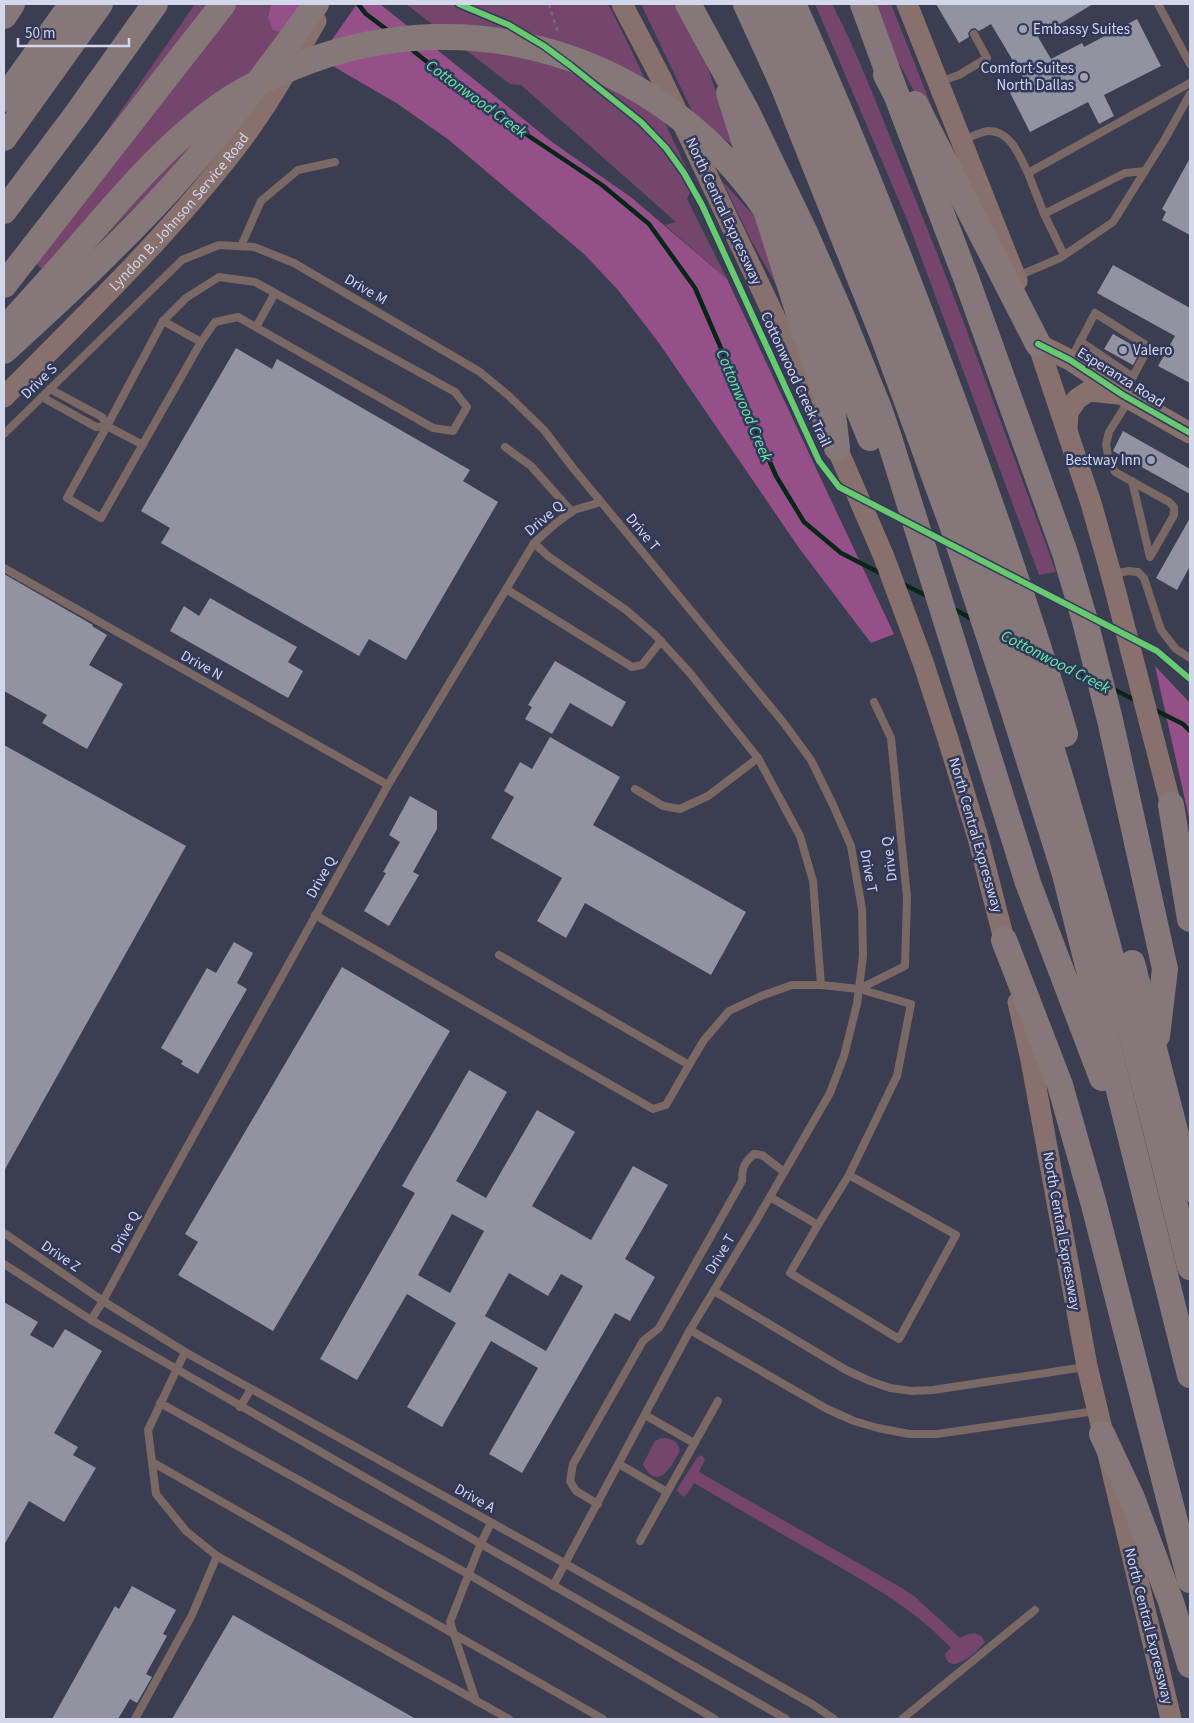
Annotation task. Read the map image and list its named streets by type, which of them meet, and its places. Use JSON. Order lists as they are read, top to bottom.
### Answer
{
  "streets": {
    "main road": ["Lyndon B. Johnson Service Road", "North Central Expressway", "Esperanza Road"],
    "lane": [
      "Drive M",
      "Drive S",
      "Drive Q",
      "Drive T",
      "Drive N",
      "Drive Z",
      "Drive A"
    ],
    "cycle path": ["Cottonwood Creek Trail"]
  },
  "crossings": [
    ["North Central Expressway", "Drive T"],
    ["Drive M", "Drive S"],
    ["Drive M", "Drive Q"],
    ["Drive M", "Drive T"],
    ["Drive Q", "Drive T"],
    ["Drive Q", "Drive N"],
    ["Drive Q", "Drive Z"],
    ["Drive Q", "Drive A"],
    ["Drive T", "Drive A"],
    ["Drive Z", "Drive A"]
  ],
  "water": ["Cottonwood Creek"],
  "places": [
    "Embassy Suites",
    "Comfort Suites North Dallas",
    "Valero",
    "Bestway Inn"
  ],
  "scale_bar": "50 m"
}
